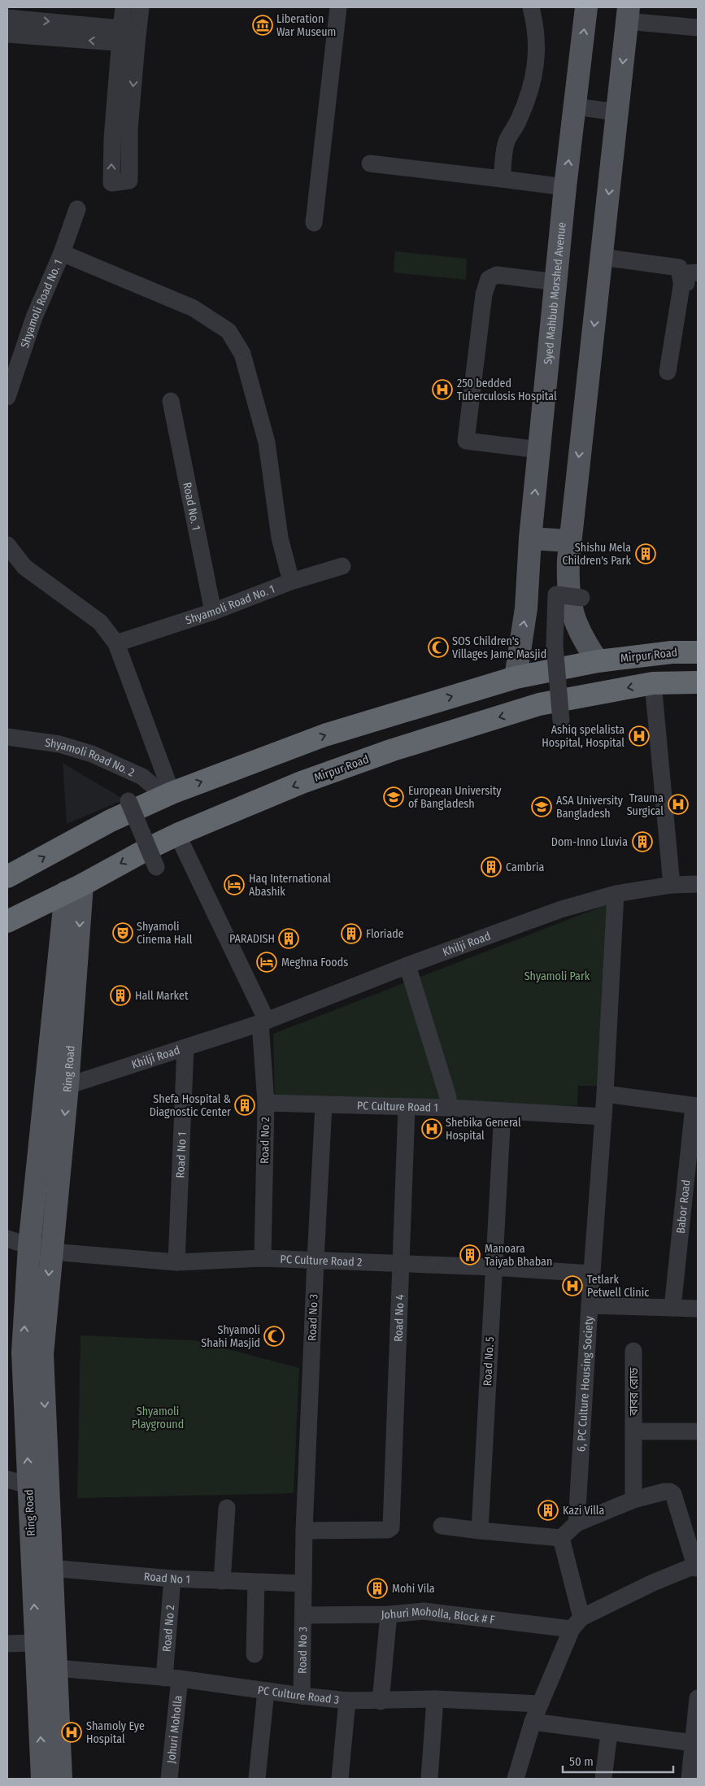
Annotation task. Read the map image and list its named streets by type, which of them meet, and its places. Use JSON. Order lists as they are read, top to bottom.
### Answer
{
  "streets": {
    "highway": ["Mirpur Road"],
    "main road": ["Syed Mahbub Morshed Avenue", "Ring Road"],
    "street": [
      "Shyamoli Road No. 1",
      "Road No. 1",
      "Shyamoli Road No. 2",
      "Khilji Road",
      "PC Culture Road 1",
      "Road No 2",
      "Road No 1",
      "Babor Road",
      "PC Culture Road 2",
      "Road No 3",
      "Road No 4",
      "Road No. 5",
      "6, PC Culture Housing Society",
      "বাবর রোড",
      "Johuri Moholla, Block # F",
      "PC Culture Road 3",
      "Johuri Moholla"
    ]
  },
  "crossings": [
    ["Syed Mahbub Morshed Avenue", "Mirpur Road"],
    ["Shyamoli Road No. 1", "Road No. 1"],
    ["Mirpur Road", "Shyamoli Road No. 2"],
    ["Mirpur Road", "Ring Road"],
    ["Khilji Road", "Ring Road"],
    ["Khilji Road", "Road No 2"],
    ["Khilji Road", "Road No 1"],
    ["Ring Road", "Road No 1"],
    ["Ring Road", "PC Culture Road 2"],
    ["Ring Road", "PC Culture Road 3"],
    ["PC Culture Road 1", "Road No 2"],
    ["PC Culture Road 1", "Road No 3"],
    ["PC Culture Road 1", "Road No 4"],
    ["PC Culture Road 1", "Road No. 5"],
    ["PC Culture Road 1", "6, PC Culture Housing Society"],
    ["Road No 2", "Road No 1"],
    ["Road No 2", "PC Culture Road 2"],
    ["Road No 2", "PC Culture Road 3"],
    ["Road No 2", "Johuri Moholla"],
    ["Road No 1", "PC Culture Road 2"],
    ["Road No 1", "Road No 3"],
    ["PC Culture Road 2", "Road No 3"],
    ["PC Culture Road 2", "Road No 4"],
    ["PC Culture Road 2", "Road No. 5"],
    ["PC Culture Road 2", "6, PC Culture Housing Society"],
    ["Road No 3", "Road No 4"],
    ["Road No 3", "Johuri Moholla, Block # F"],
    ["Road No 3", "PC Culture Road 3"],
    ["PC Culture Road 3", "Johuri Moholla"]
  ],
  "parks": ["Shyamoli Park", "Shyamoli Playground"],
  "places": {
    "museum": ["Liberation War Museum"],
    "hospital": [
      "250 bedded Tuberculosis Hospital",
      "Ashiq spelalista Hospital, Hospital",
      "Trauma Surgical",
      "Shebika General Hospital",
      "Tetlark Petwell Clinic",
      "Shamoly Eye Hospital"
    ],
    "building": [
      "Shishu Mela Children's Park",
      "Dom-Inno Lluvia",
      "Cambria",
      "Floriade",
      "PARADISH",
      "Hall Market",
      "Shefa Hospital & Diagnostic Center",
      "Manoara Taiyab Bhaban",
      "Kazi Villa",
      "Mohi Vila"
    ],
    "mosque": ["SOS Children's Villages Jame Masjid", "Shyamoli Shahi Masjid"],
    "school or university": ["European University of Bangladesh", "ASA University Bangladesh"],
    "hotel": ["Haq International Abashik", "Meghna Foods"],
    "theatre": ["Shyamoli Cinema Hall"]
  },
  "scale_bar": "50 m"
}
